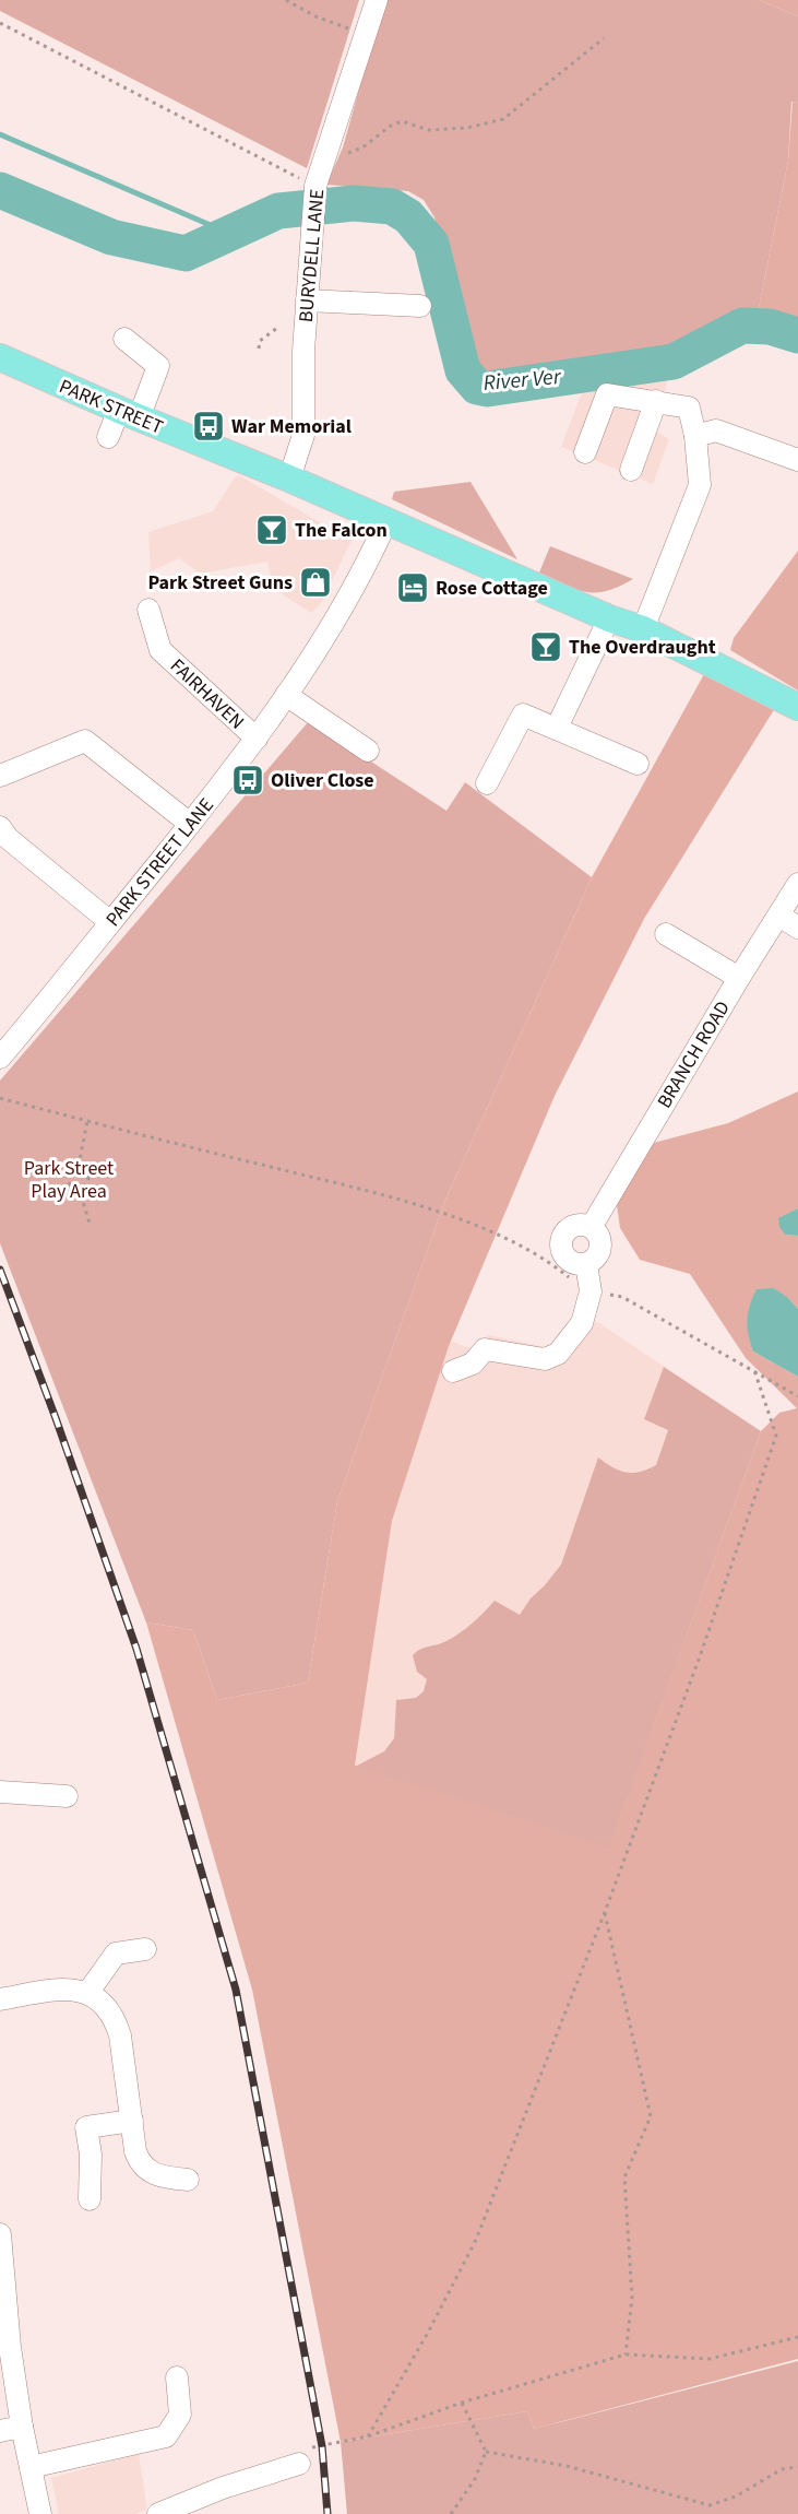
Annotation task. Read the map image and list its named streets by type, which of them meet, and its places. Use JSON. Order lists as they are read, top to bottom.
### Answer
{
  "streets": {
    "main road": ["PARK STREET"],
    "street": [
      "BURYDELL LANE",
      "FAIRHAVEN",
      "PARK STREET LANE",
      "BRANCH ROAD"
    ]
  },
  "crossings": [
    ["BURYDELL LANE", "PARK STREET"],
    ["PARK STREET", "PARK STREET LANE"],
    ["FAIRHAVEN", "PARK STREET LANE"]
  ],
  "water": ["River Ver"],
  "parks": ["Park Street Play Area"],
  "places": {
    "bus stop": ["War Memorial", "Oliver Close"],
    "bar": ["The Falcon", "The Overdraught"],
    "shop": ["Park Street Guns"],
    "hotel": ["Rose Cottage"]
  }
}
